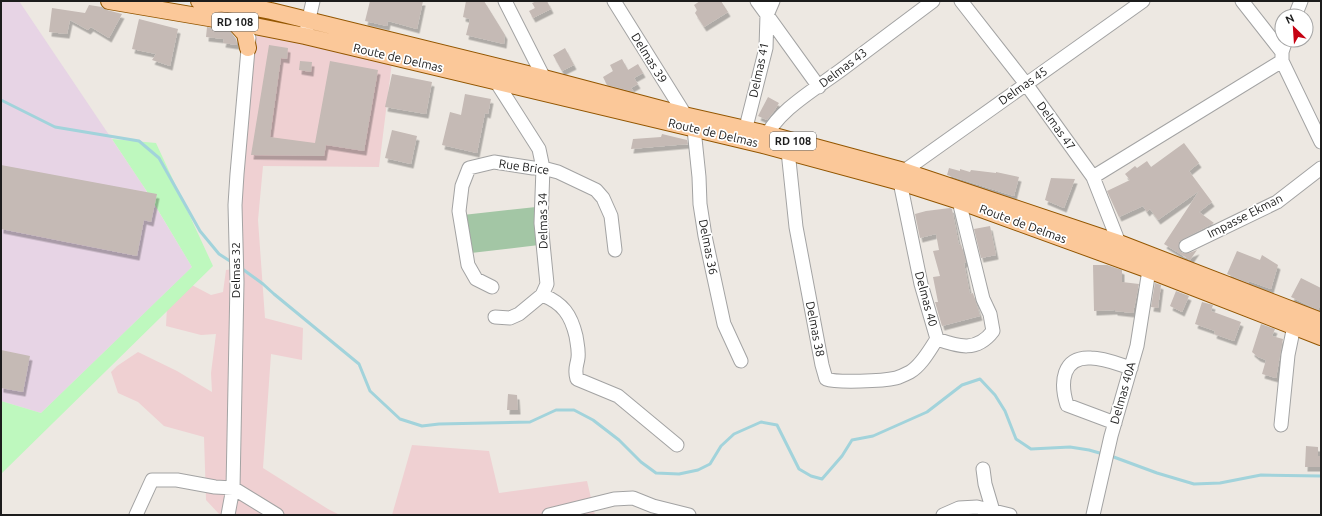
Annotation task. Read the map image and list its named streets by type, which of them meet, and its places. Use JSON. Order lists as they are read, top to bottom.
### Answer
{
  "streets": {
    "main road": ["RD 108", "Route de Delmas"],
    "street": [
      "Delmas 39",
      "Delmas 43",
      "Delmas 41",
      "Delmas 45",
      "Delmas 47",
      "Rue Brice",
      "Impasse Ekman",
      "Delmas 34",
      "Delmas 36",
      "Delmas 32",
      "Delmas 40",
      "Delmas 38",
      "Delmas 40A"
    ]
  },
  "crossings": [
    ["Route de Delmas", "Delmas 39"],
    ["Route de Delmas", "Delmas 43"],
    ["Route de Delmas", "Delmas 41"],
    ["Route de Delmas", "Delmas 45"],
    ["Route de Delmas", "Delmas 47"],
    ["Route de Delmas", "Delmas 34"],
    ["Route de Delmas", "Delmas 36"],
    ["Route de Delmas", "Delmas 40"],
    ["Route de Delmas", "Delmas 38"],
    ["Route de Delmas", "Delmas 40A"],
    ["Delmas 39", "Delmas 36"],
    ["Delmas 45", "Delmas 47"],
    ["Delmas 45", "Delmas 40"],
    ["Rue Brice", "Delmas 34"],
    ["Delmas 40", "Delmas 38"]
  ],
  "north": "top left"
}
